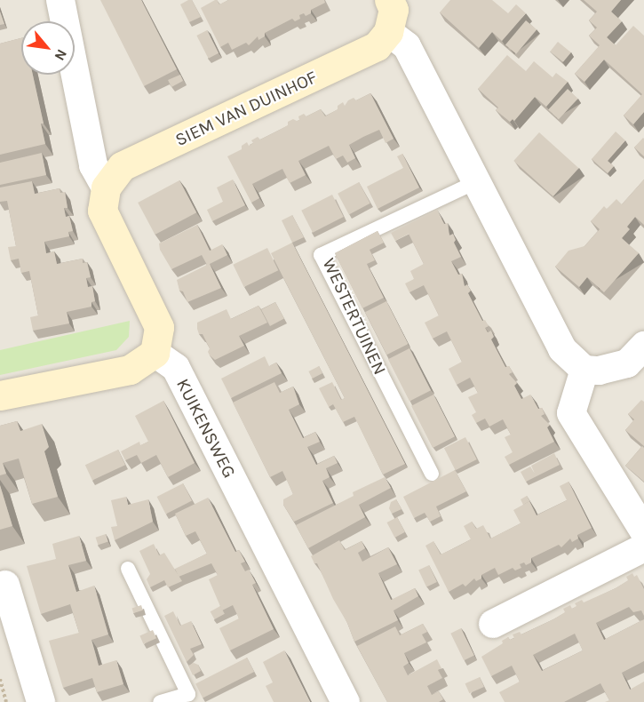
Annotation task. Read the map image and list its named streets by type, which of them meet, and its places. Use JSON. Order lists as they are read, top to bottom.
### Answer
{
  "streets": {
    "street": ["SIEM VAN DUINHOF", "KUIKENSWEG"],
    "lane": ["WESTERTUINEN"]
  },
  "north": "bottom right"
}
